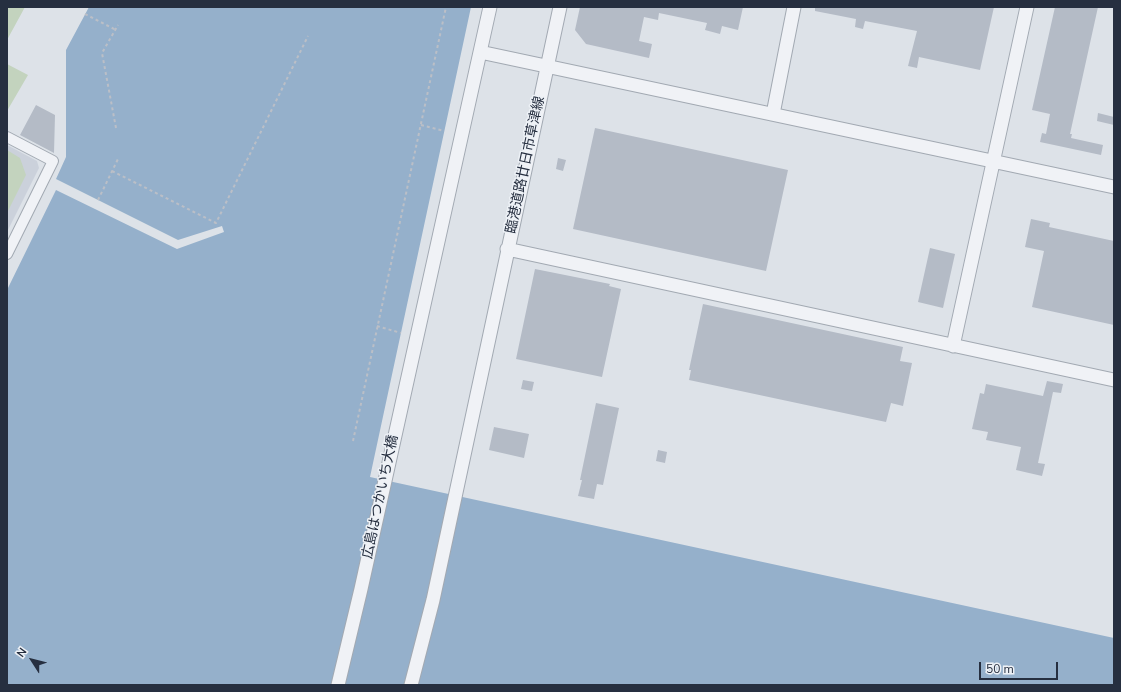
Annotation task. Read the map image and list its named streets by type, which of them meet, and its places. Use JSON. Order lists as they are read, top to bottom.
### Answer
{
  "streets": {
    "street": ["臨港道路廿日市草津線", "広島はつかいち大橋"]
  },
  "scale_bar": "50 m",
  "north": "top left"
}
